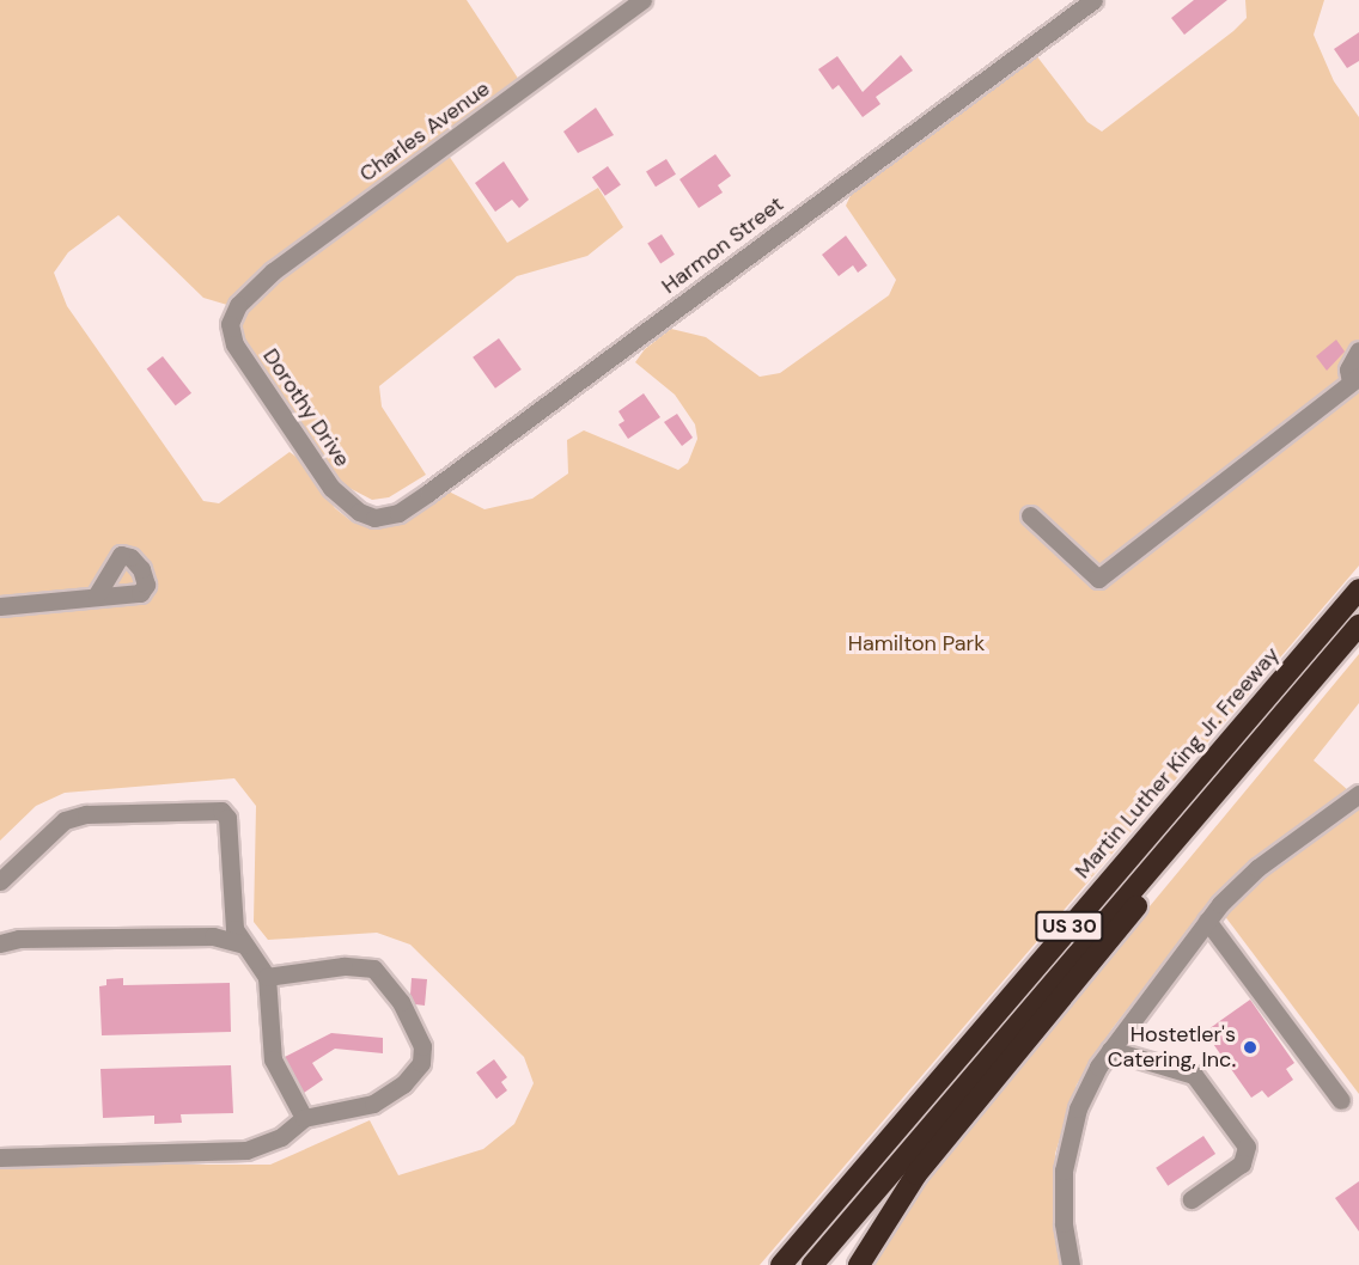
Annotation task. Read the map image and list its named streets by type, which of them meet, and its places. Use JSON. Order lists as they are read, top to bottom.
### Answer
{
  "streets": {
    "highway": ["Martin Luther King Jr. Freeway", "US 30"],
    "street": ["Charles Avenue", "Harmon Street", "Dorothy Drive"]
  },
  "crossings": [
    ["Charles Avenue", "Dorothy Drive"],
    ["Harmon Street", "Dorothy Drive"]
  ],
  "parks": ["Hamilton Park"],
  "places": ["Hostetler's Catering, Inc."]
}
